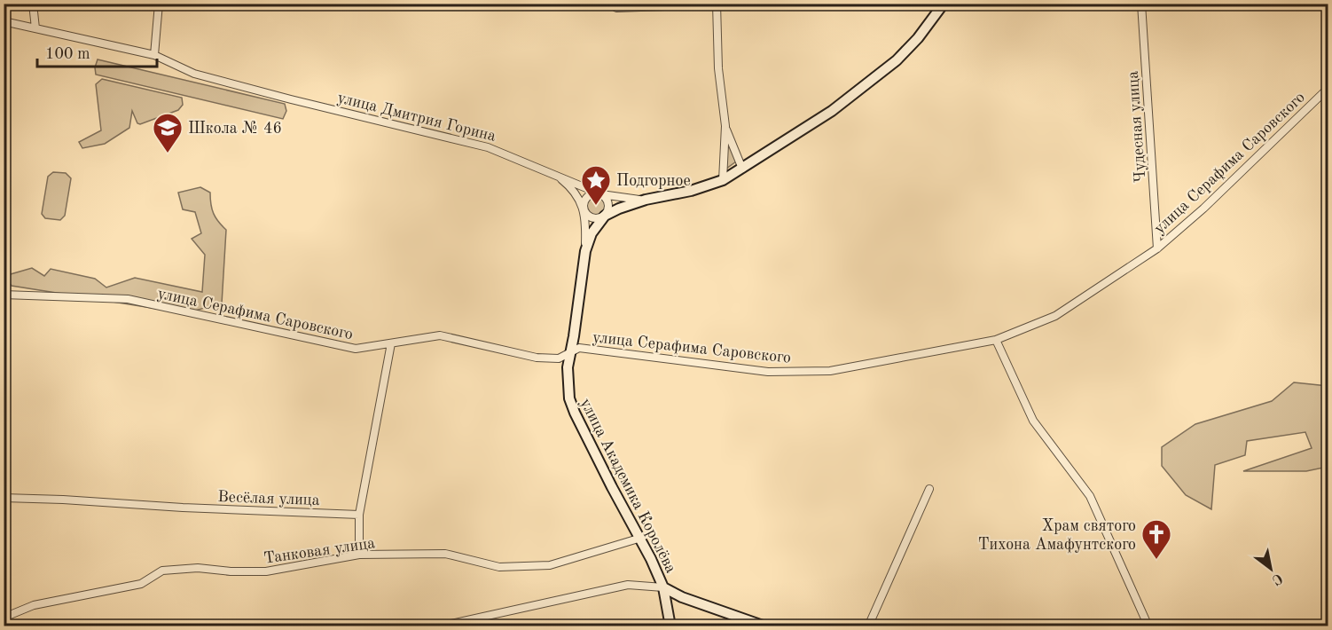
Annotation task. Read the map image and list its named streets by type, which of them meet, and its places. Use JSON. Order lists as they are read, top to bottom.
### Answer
{
  "streets": {
    "street": [
      "улица Дмитрия Горина",
      "Чудесная улица",
      "улица Серафима Саровского",
      "улица Академика Королёва",
      "Весёлая улица",
      "Танковая улица"
    ]
  },
  "crossings": [
    ["улица Дмитрия Горина", "улица Академика Королёва"],
    ["Чудесная улица", "улица Серафима Саровского"],
    ["улица Серафима Саровского", "улица Академика Королёва"],
    ["улица Академика Королёва", "Танковая улица"]
  ],
  "places": {
    "school or university": ["Школа № 46"],
    "place": ["Подгорное"],
    "church": ["Храм святого Тихона Амафунтского"]
  },
  "scale_bar": "100 m",
  "north": "bottom right"
}
